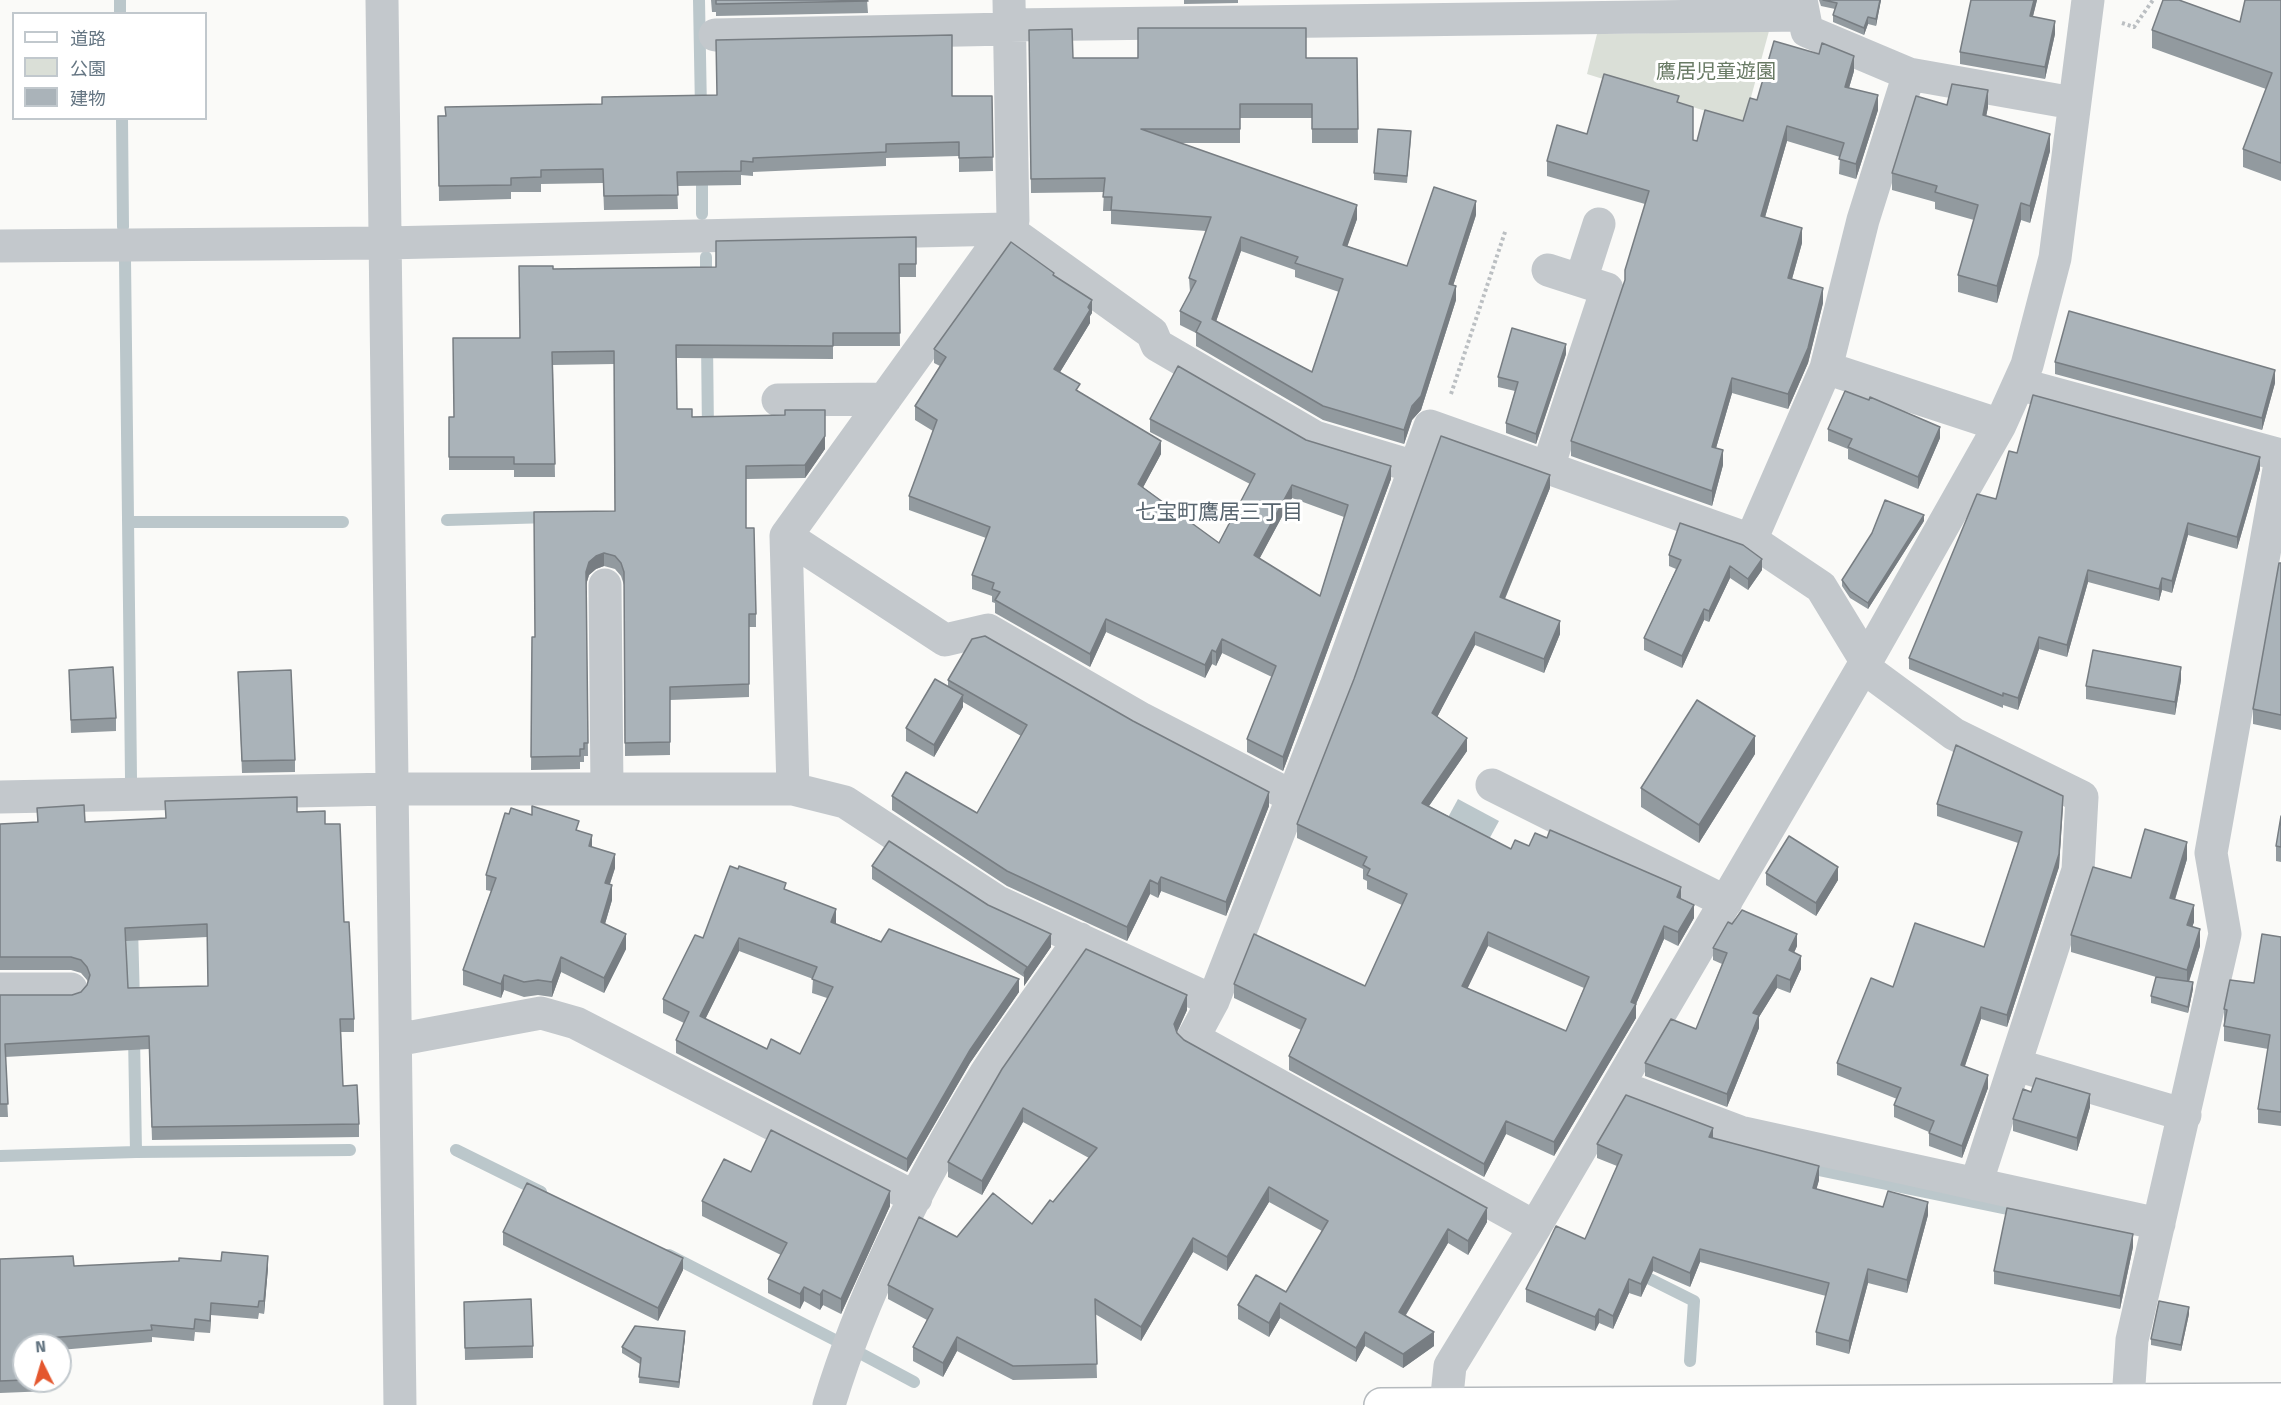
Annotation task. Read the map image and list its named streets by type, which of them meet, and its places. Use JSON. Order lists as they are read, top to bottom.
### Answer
{
  "districts": ["七宝町鷹居三丁目"],
  "parks": ["鷹居児童遊園"],
  "legend": ["道路", "公園", "建物"],
  "north": "top"
}
